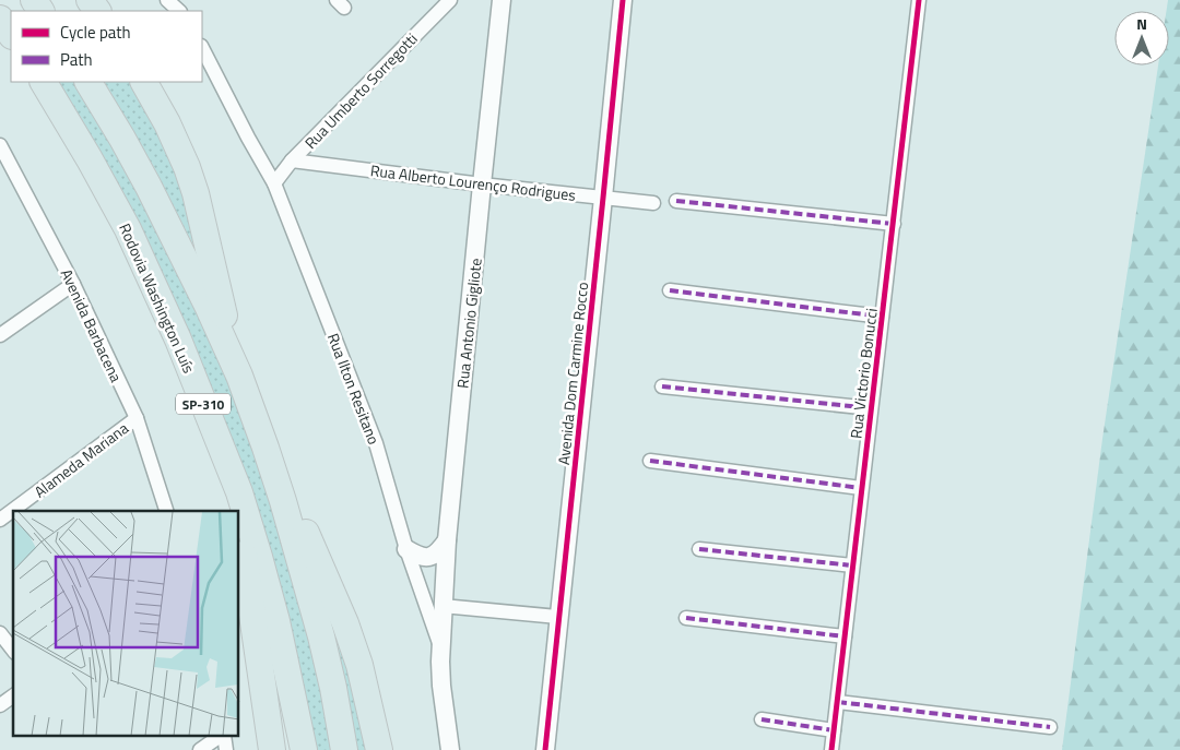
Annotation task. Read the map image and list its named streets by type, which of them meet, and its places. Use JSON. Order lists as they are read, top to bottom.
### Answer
{
  "streets": {
    "highway": ["Rodovia Washington Luís", "SP-310"],
    "street": [
      "Rua Umberto Sorregotti",
      "Rua Alberto Lourenço Rodrigues",
      "Rua Antonio Gigliote",
      "Avenida Barbacena",
      "Avenida Dom Carmine Rocco",
      "Rua Victorio Bonucci",
      "Rua Ilton Resitano",
      "Alameda Mariana"
    ]
  },
  "crossings": [
    ["Rua Umberto Sorregotti", "Rua Alberto Lourenço Rodrigues"],
    ["Rua Umberto Sorregotti", "Rua Ilton Resitano"],
    ["Rua Alberto Lourenço Rodrigues", "Rua Antonio Gigliote"],
    ["Rua Alberto Lourenço Rodrigues", "Avenida Dom Carmine Rocco"],
    ["Rua Antonio Gigliote", "Rua Ilton Resitano"],
    ["Avenida Barbacena", "Alameda Mariana"]
  ],
  "legend": ["Cycle path", "Path"],
  "north": "top"
}
